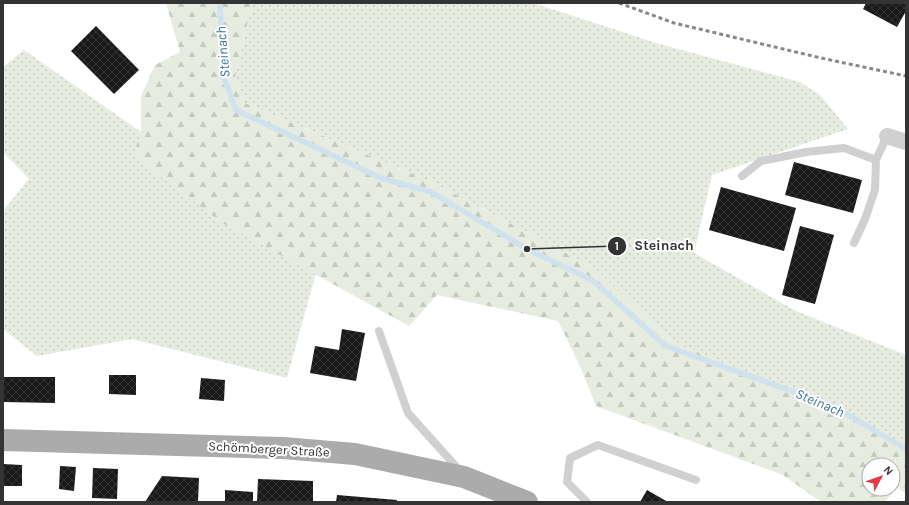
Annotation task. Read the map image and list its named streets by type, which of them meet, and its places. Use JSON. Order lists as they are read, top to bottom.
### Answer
{
  "streets": {
    "main road": ["Schömberger Straße"]
  },
  "water": ["Steinach"],
  "places": ["Steinach"],
  "north": "top right"
}
